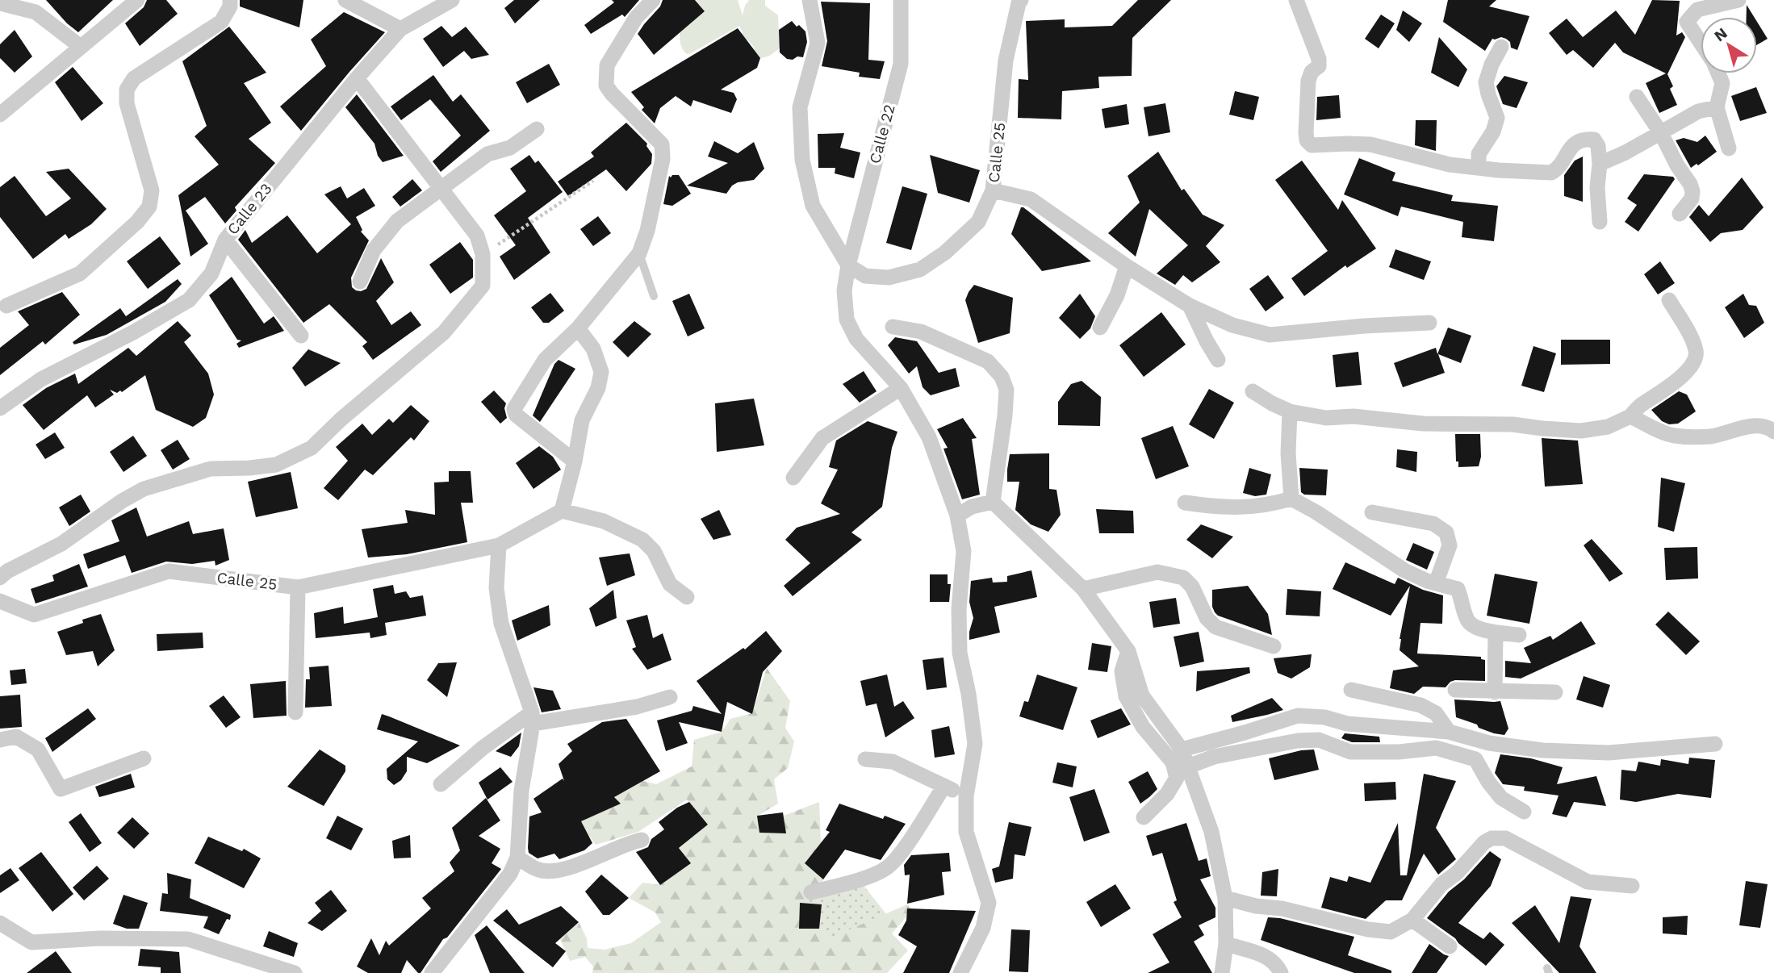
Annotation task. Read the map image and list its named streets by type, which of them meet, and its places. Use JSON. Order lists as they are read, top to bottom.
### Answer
{
  "streets": {
    "street": ["Calle 22", "Calle 25", "Calle 23"]
  },
  "crossings": [
    ["Calle 22", "Calle 25"]
  ],
  "north": "top left"
}
